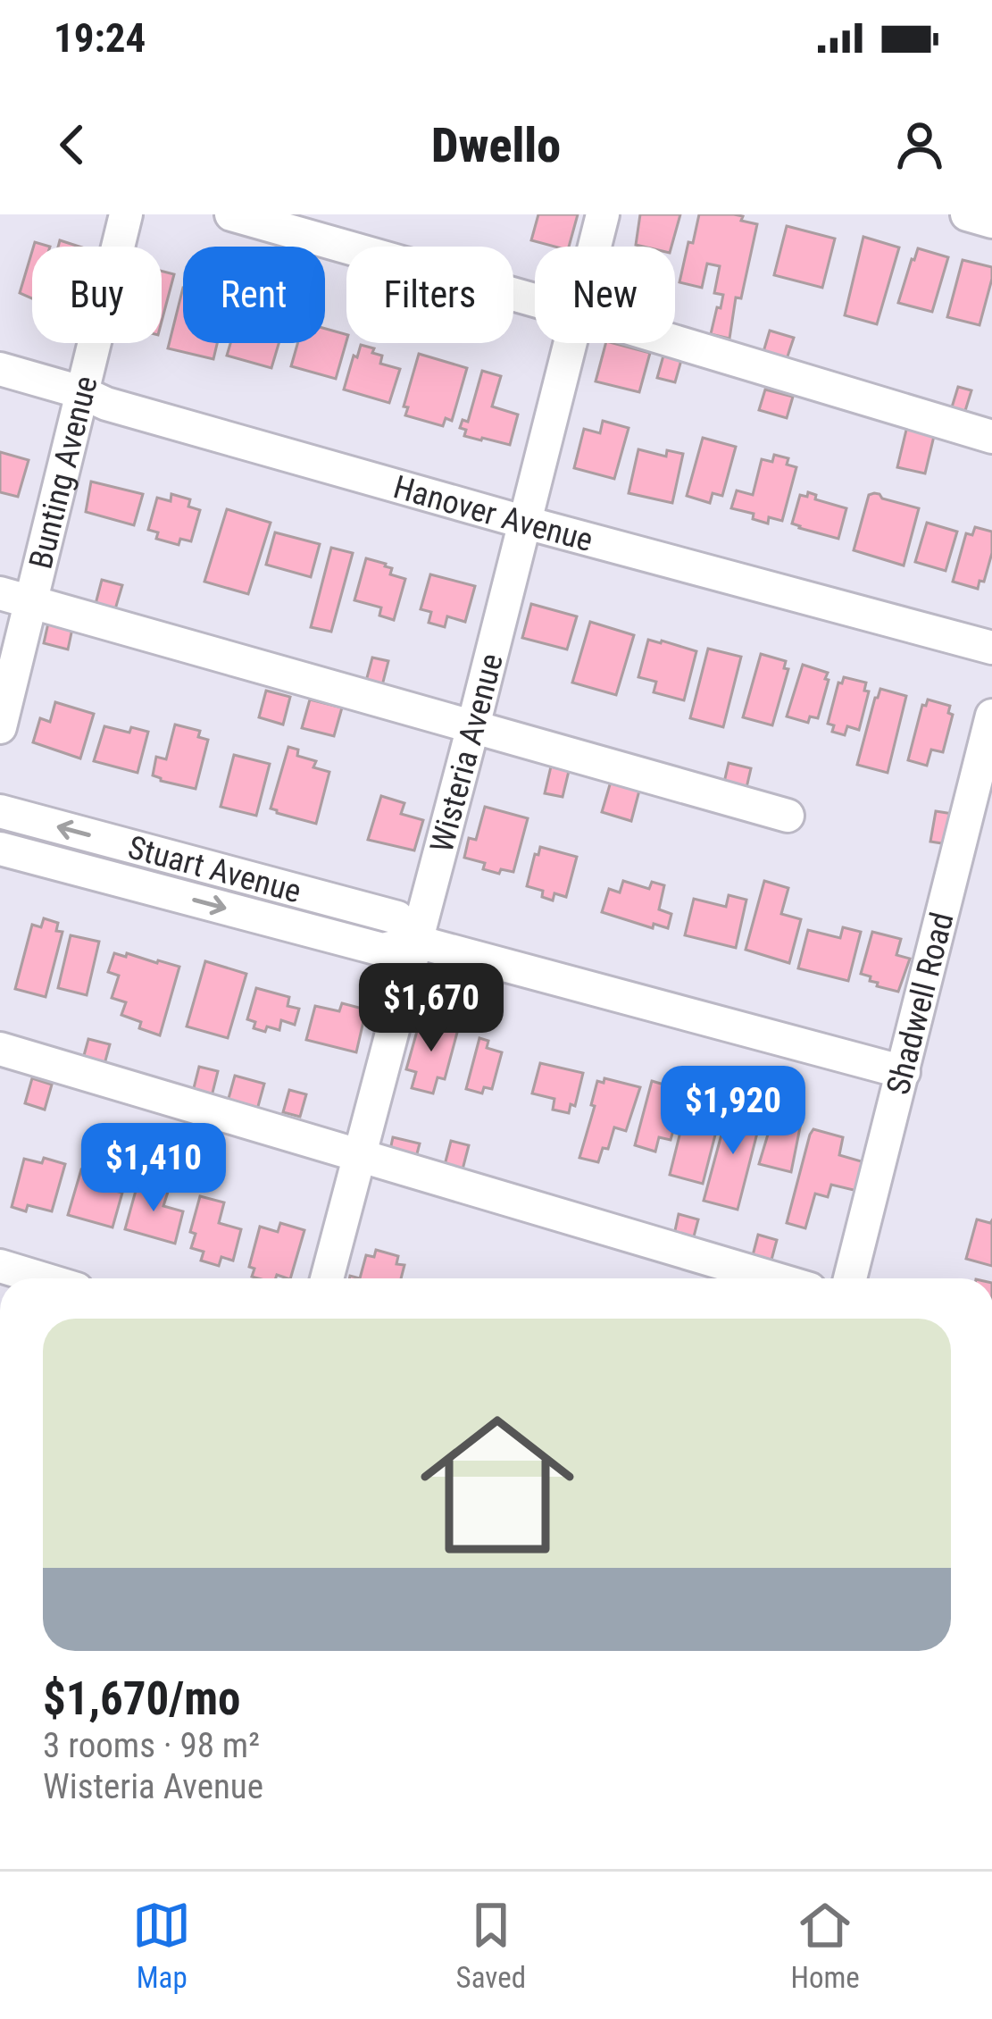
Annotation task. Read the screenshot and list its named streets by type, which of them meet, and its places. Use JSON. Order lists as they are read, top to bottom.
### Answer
{
  "streets": {
    "street": [
      "Bunting Avenue",
      "Hanover Avenue",
      "Wisteria Avenue",
      "Stuart Avenue",
      "Shadwell Road"
    ]
  },
  "crossings": [
    ["Bunting Avenue", "Hanover Avenue"],
    ["Hanover Avenue", "Wisteria Avenue"],
    ["Wisteria Avenue", "Stuart Avenue"],
    ["Stuart Avenue", "Shadwell Road"]
  ],
  "page": {
    "status": "19:24",
    "header": "Dwello",
    "chip": [
      "Buy",
      "Rent",
      "Filters",
      "New"
    ],
    "price": ["$1,670", "$1,920", "$1,410"],
    "list": [
      {
        "name": "$1,670/mo",
        "note": "3 rooms · 98 m² · Wisteria Avenue"
      }
    ],
    "tabs": ["Map", "Saved", "Home"]
  }
}
